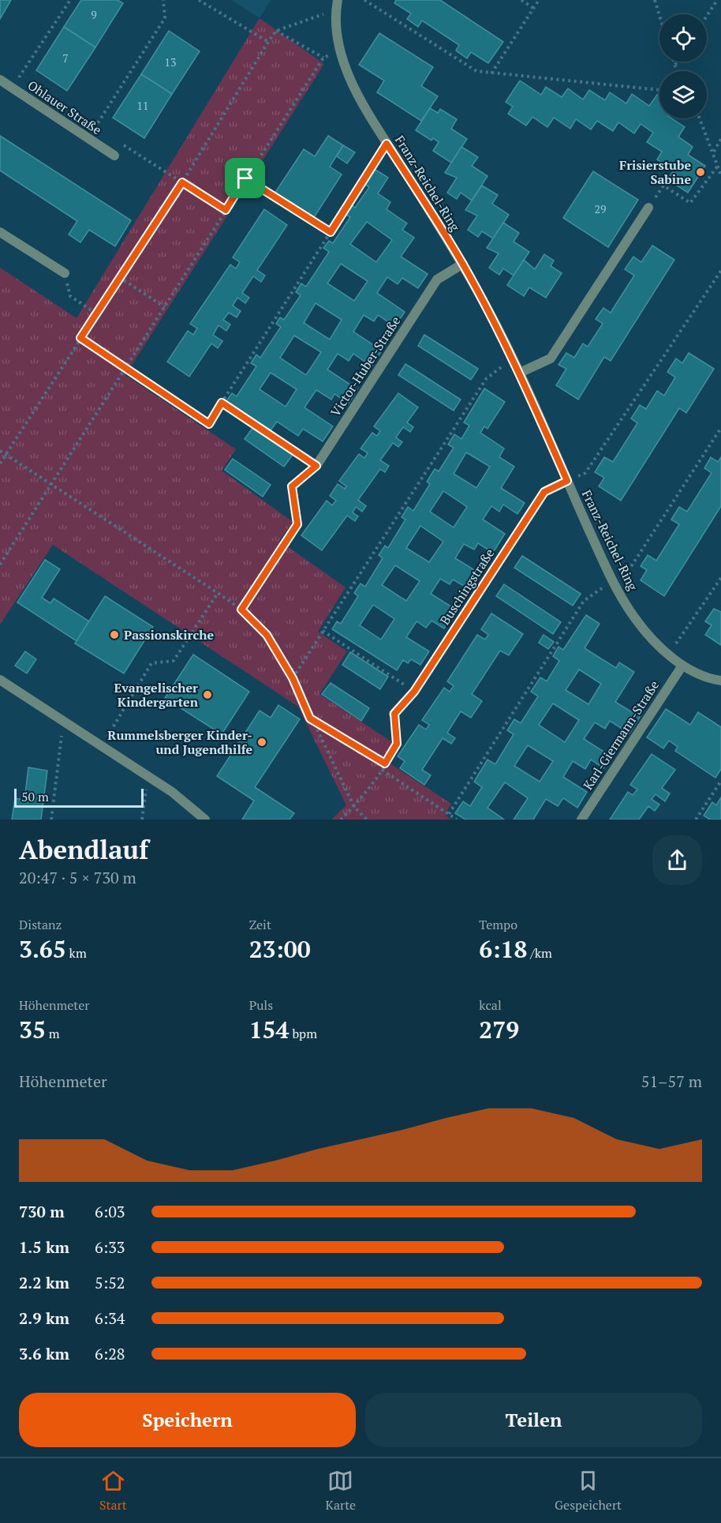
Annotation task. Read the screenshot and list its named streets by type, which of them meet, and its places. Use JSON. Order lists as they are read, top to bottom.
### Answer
{
  "streets": {
    "street": [
      "Ohlauer Straße",
      "Franz-Reichel-Ring",
      "Victor-Huber-Straße",
      "Buschingstraße",
      "Karl-Giermann-Straße"
    ]
  },
  "crossings": [
    ["Franz-Reichel-Ring", "Victor-Huber-Straße"],
    ["Franz-Reichel-Ring", "Buschingstraße"],
    ["Franz-Reichel-Ring", "Karl-Giermann-Straße"]
  ],
  "places": [
    "Frisierstube Sabine",
    "Passionskirche",
    "Evangelischer Kindergarten",
    "Rummelsberger Kinder- und Jugendhilfe"
  ],
  "house_numbers": [
    "9",
    "7",
    "13",
    "11",
    "29"
  ],
  "scale_bar": "50 m",
  "page": {
    "scale": "50 m",
    "heading": ["Abendlauf", "20:47 · 5 × 730 m"],
    "stats": [
      ["Distanz", "3.65 km"],
      ["Zeit", "23:00"],
      ["Tempo", "6:18 /km"],
      ["Höhenmeter", "35 m"],
      ["Puls", "154 bpm"],
      ["kcal", "279"]
    ],
    "chart": ["Höhenmeter", "51–57 m"],
    "list": [
      {
        "name": "730 m",
        "note": "6:03"
      },
      {
        "name": "1.5 km",
        "note": "6:33"
      },
      {
        "name": "2.2 km",
        "note": "5:52"
      },
      {
        "name": "2.9 km",
        "note": "6:34"
      },
      {
        "name": "3.6 km",
        "note": "6:28"
      }
    ],
    "buttons": ["Speichern", "Teilen"],
    "tabs": ["Start", "Karte", "Gespeichert"]
  }
}
